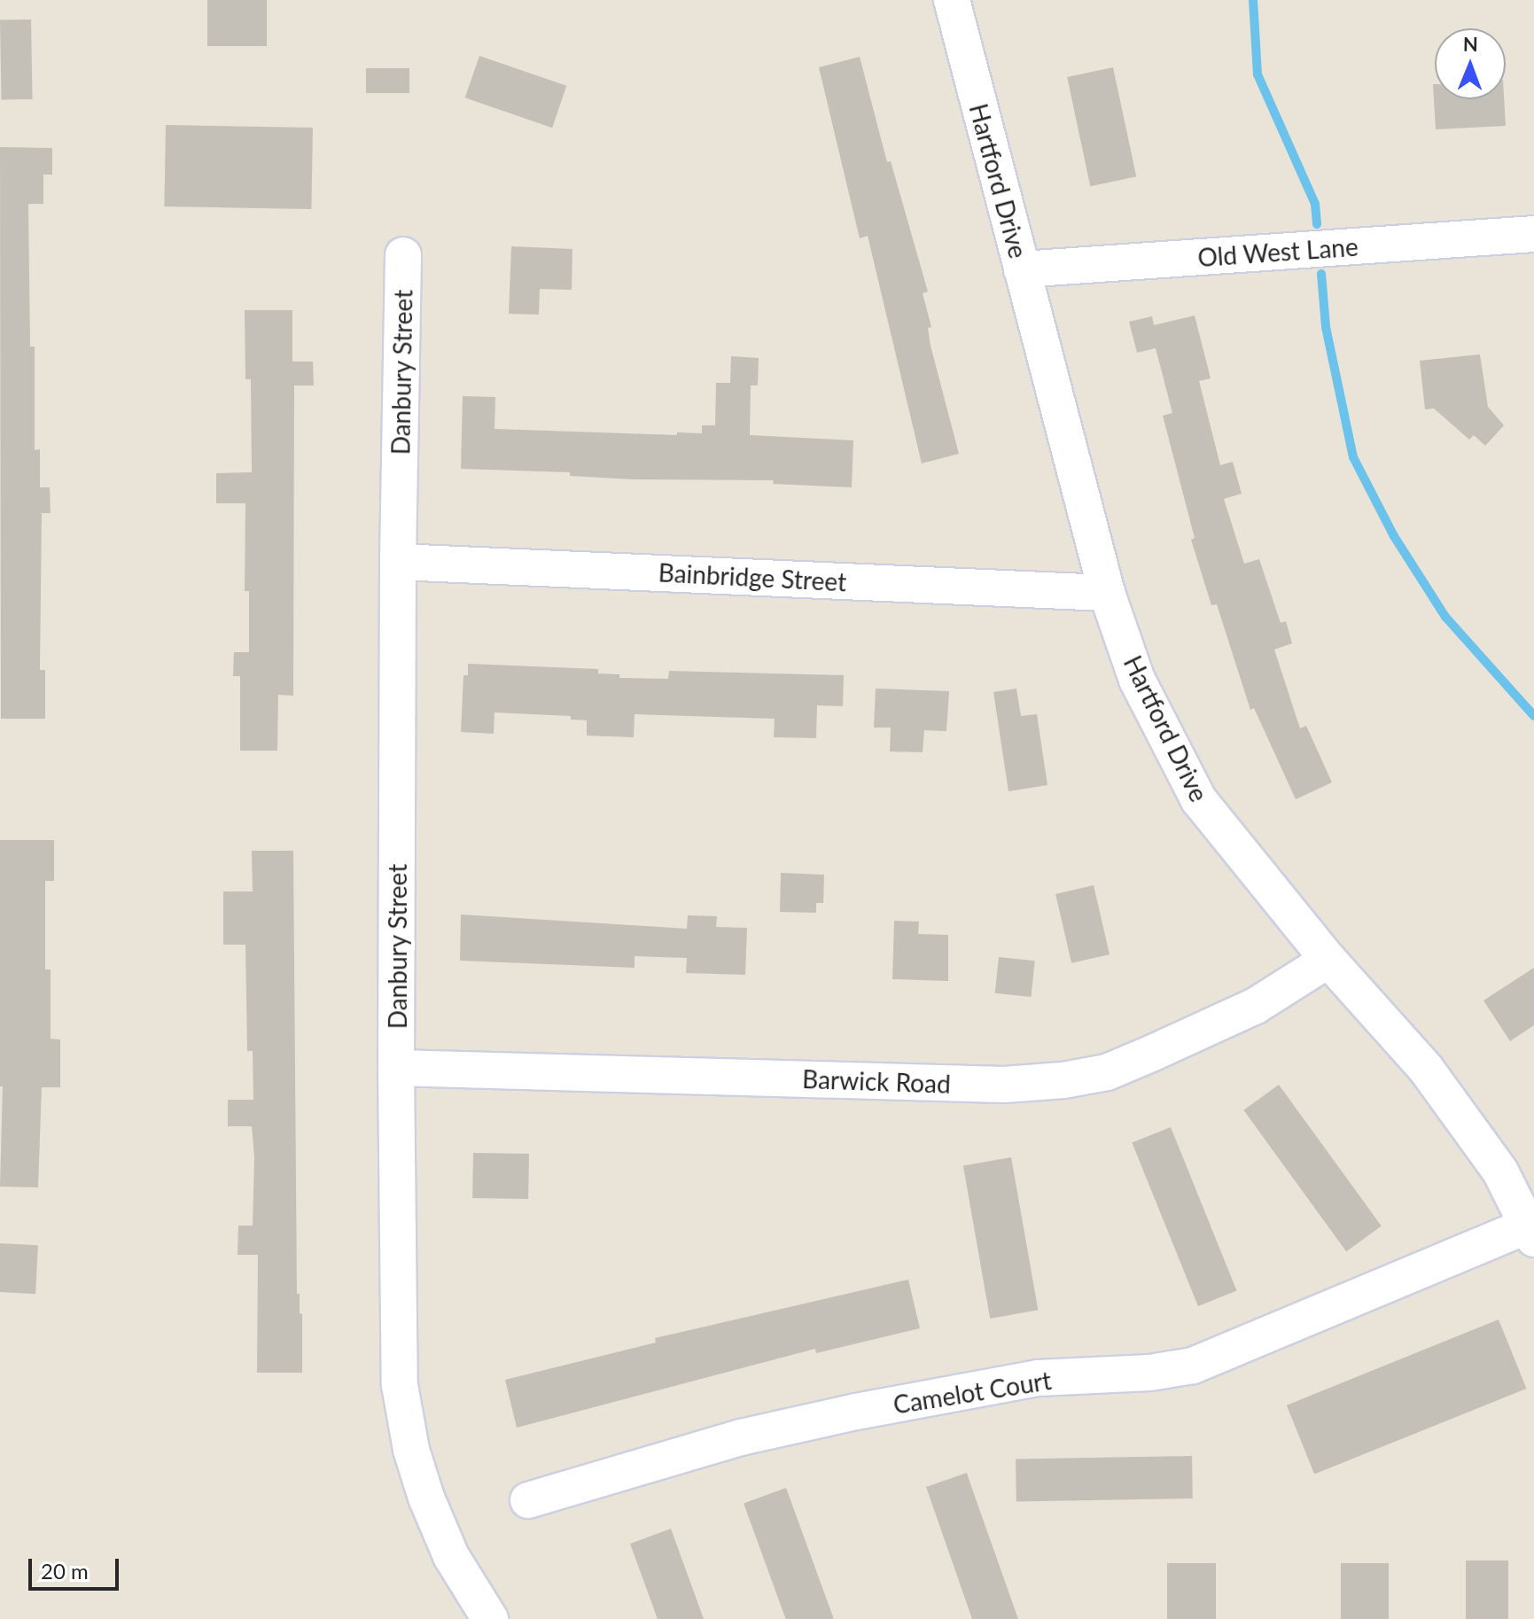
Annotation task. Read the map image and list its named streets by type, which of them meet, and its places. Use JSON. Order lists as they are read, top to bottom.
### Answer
{
  "streets": {
    "street": [
      "Hartford Drive",
      "Old West Lane",
      "Danbury Street",
      "Bainbridge Street",
      "Barwick Road",
      "Camelot Court"
    ]
  },
  "crossings": [
    ["Hartford Drive", "Old West Lane"],
    ["Hartford Drive", "Bainbridge Street"],
    ["Hartford Drive", "Barwick Road"],
    ["Hartford Drive", "Camelot Court"],
    ["Danbury Street", "Bainbridge Street"],
    ["Danbury Street", "Barwick Road"]
  ],
  "scale_bar": "20 m",
  "north": "top"
}
